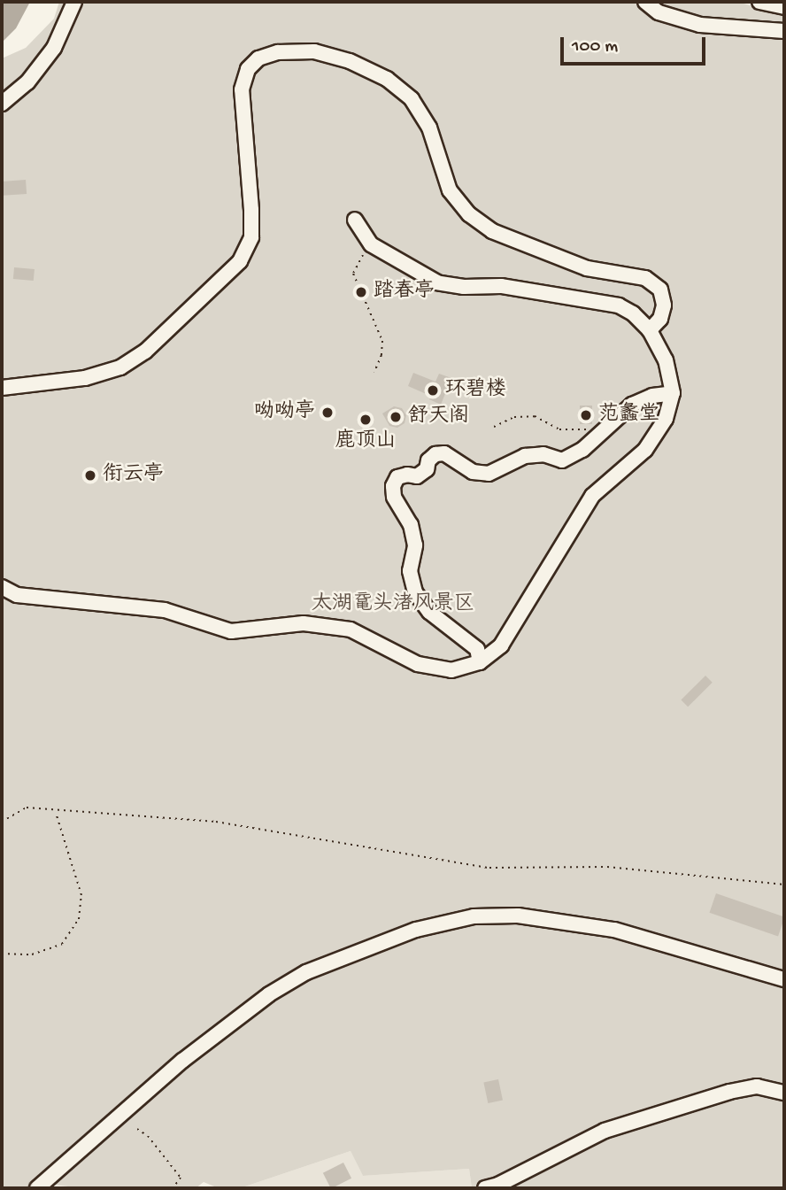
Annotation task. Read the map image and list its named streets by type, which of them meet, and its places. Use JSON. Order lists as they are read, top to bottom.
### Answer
{
  "parks": ["太湖鼋头渚风景区"],
  "places": [
    "踏春亭",
    "环碧楼",
    "呦呦亭",
    "范蠡堂",
    "舒天阁",
    "鹿顶山",
    "衔云亭"
  ],
  "scale_bar": "100 m"
}
